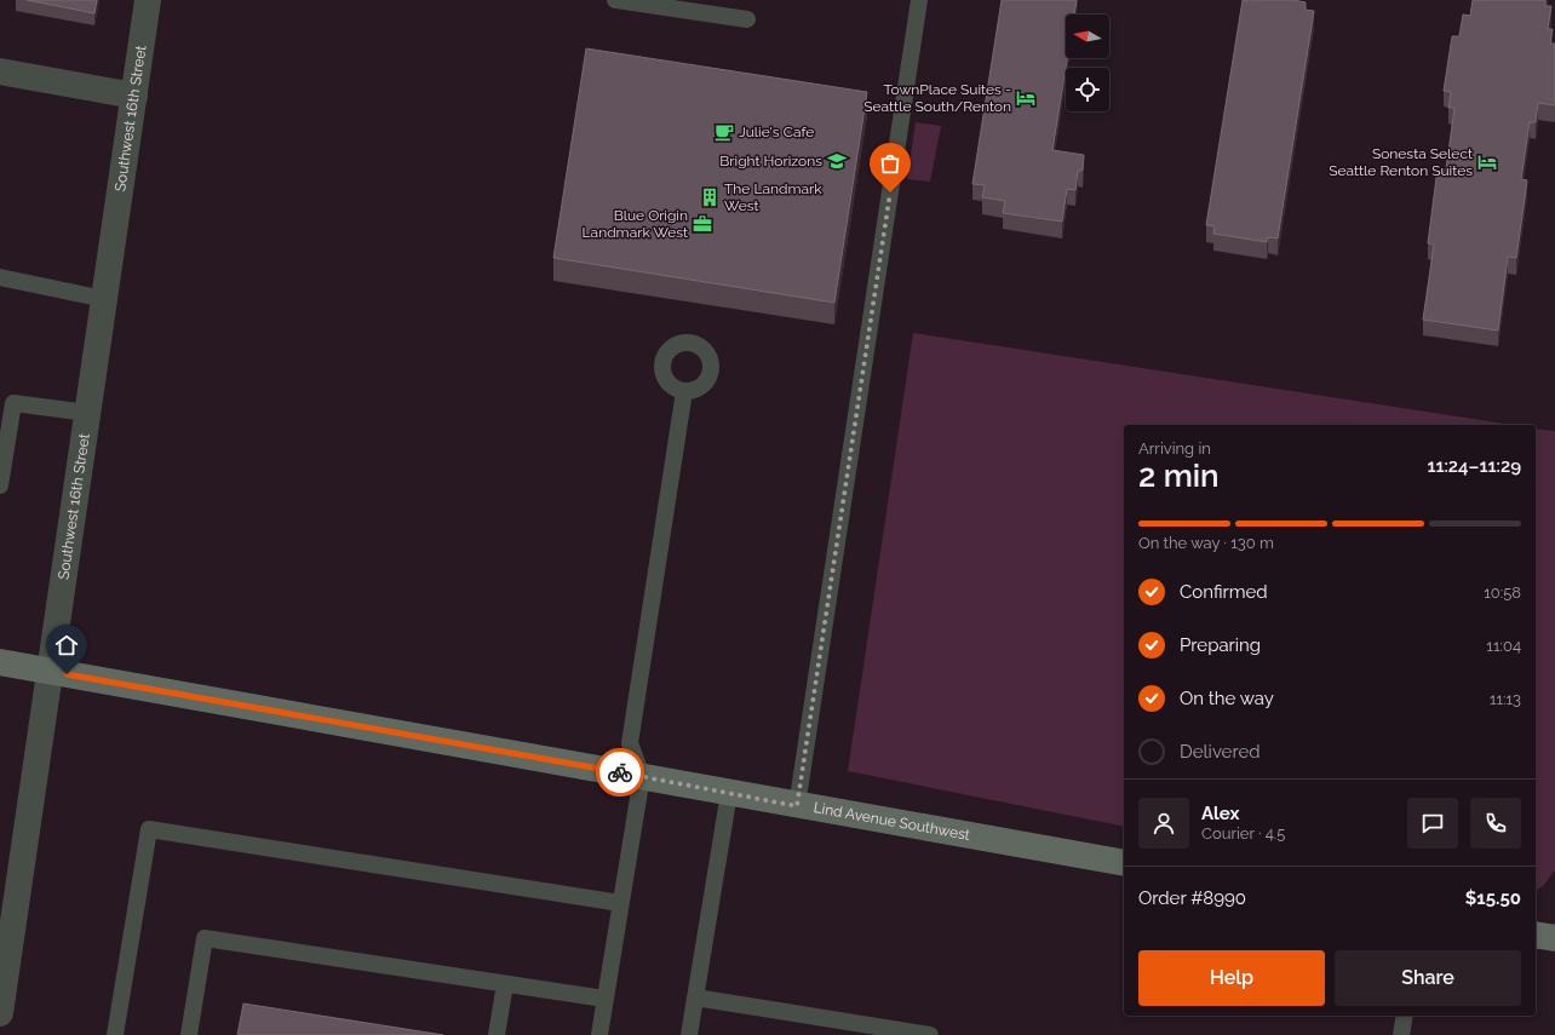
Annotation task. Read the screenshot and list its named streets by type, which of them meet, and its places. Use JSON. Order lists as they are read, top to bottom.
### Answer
{
  "streets": {
    "main road": ["Lind Avenue Southwest"],
    "street": ["Southwest 16th Street"]
  },
  "crossings": [
    ["Southwest 16th Street", "Lind Avenue Southwest"]
  ],
  "places": {
    "hotel": ["TownPlace Suites - Seattle South/Renton", "Sonesta Select Seattle Renton Suites"],
    "cafe": ["Julie's Cafe"],
    "school or university": ["Bright Horizons"],
    "building": ["The Landmark West"],
    "office": ["Blue Origin Landmark West"]
  },
  "north": "left",
  "page": {
    "heading": ["2 min", "Arriving in", "11:24–11:29"],
    "panel": [
      "Alex",
      "Courier · 4.5",
      "Order #8990",
      "$15.50"
    ],
    "bar": "On the way · 130 m",
    "list": [
      ["Confirmed", "10:58"],
      ["Preparing", "11:04"],
      ["On the way", "11:13"],
      "Delivered"
    ],
    "buttons": ["Help", "Share"]
  }
}
